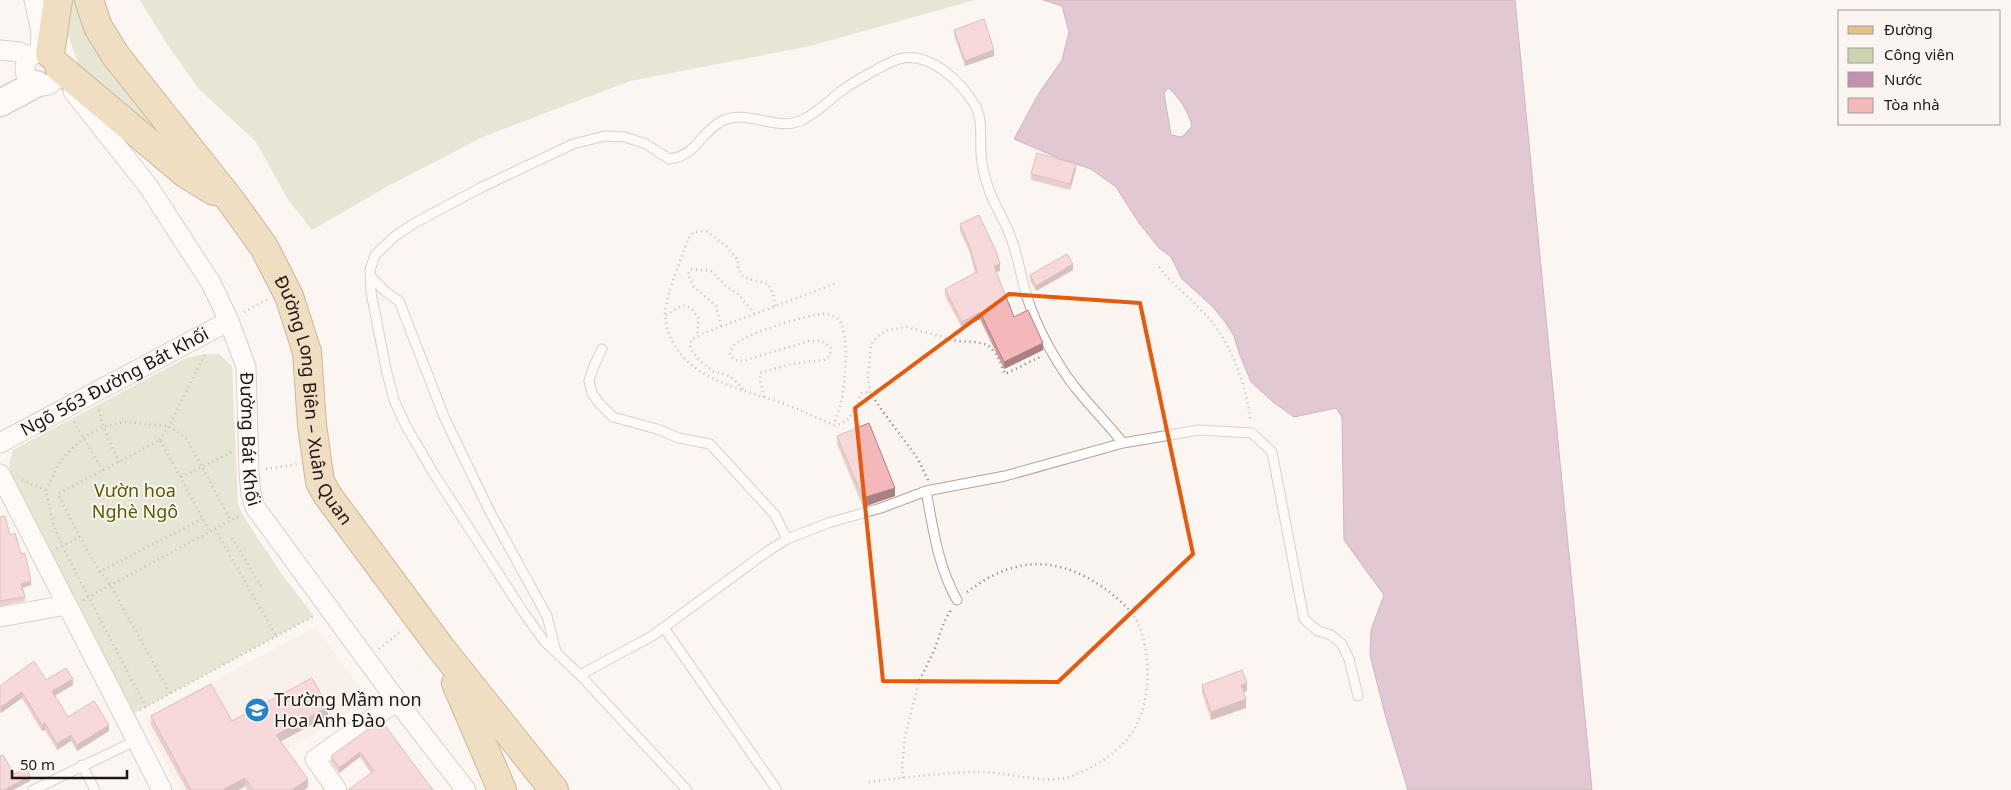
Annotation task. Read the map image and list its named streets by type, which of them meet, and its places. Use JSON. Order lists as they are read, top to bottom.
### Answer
{
  "streets": {
    "main road": ["Đường Long Biên – Xuân Quan"],
    "street": ["Ngõ 563 Đường Bát Khối", "Đường Bát Khối"]
  },
  "crossings": [
    ["Ngõ 563 Đường Bát Khối", "Đường Bát Khối"]
  ],
  "parks": ["Vườn hoa Nghè Ngô"],
  "places": {
    "school or university": ["Trường Mầm non Hoa Anh Đào"]
  },
  "legend": [
    "Đường",
    "Công viên",
    "Nước",
    "Tòa nhà"
  ],
  "scale_bar": "50 m"
}
